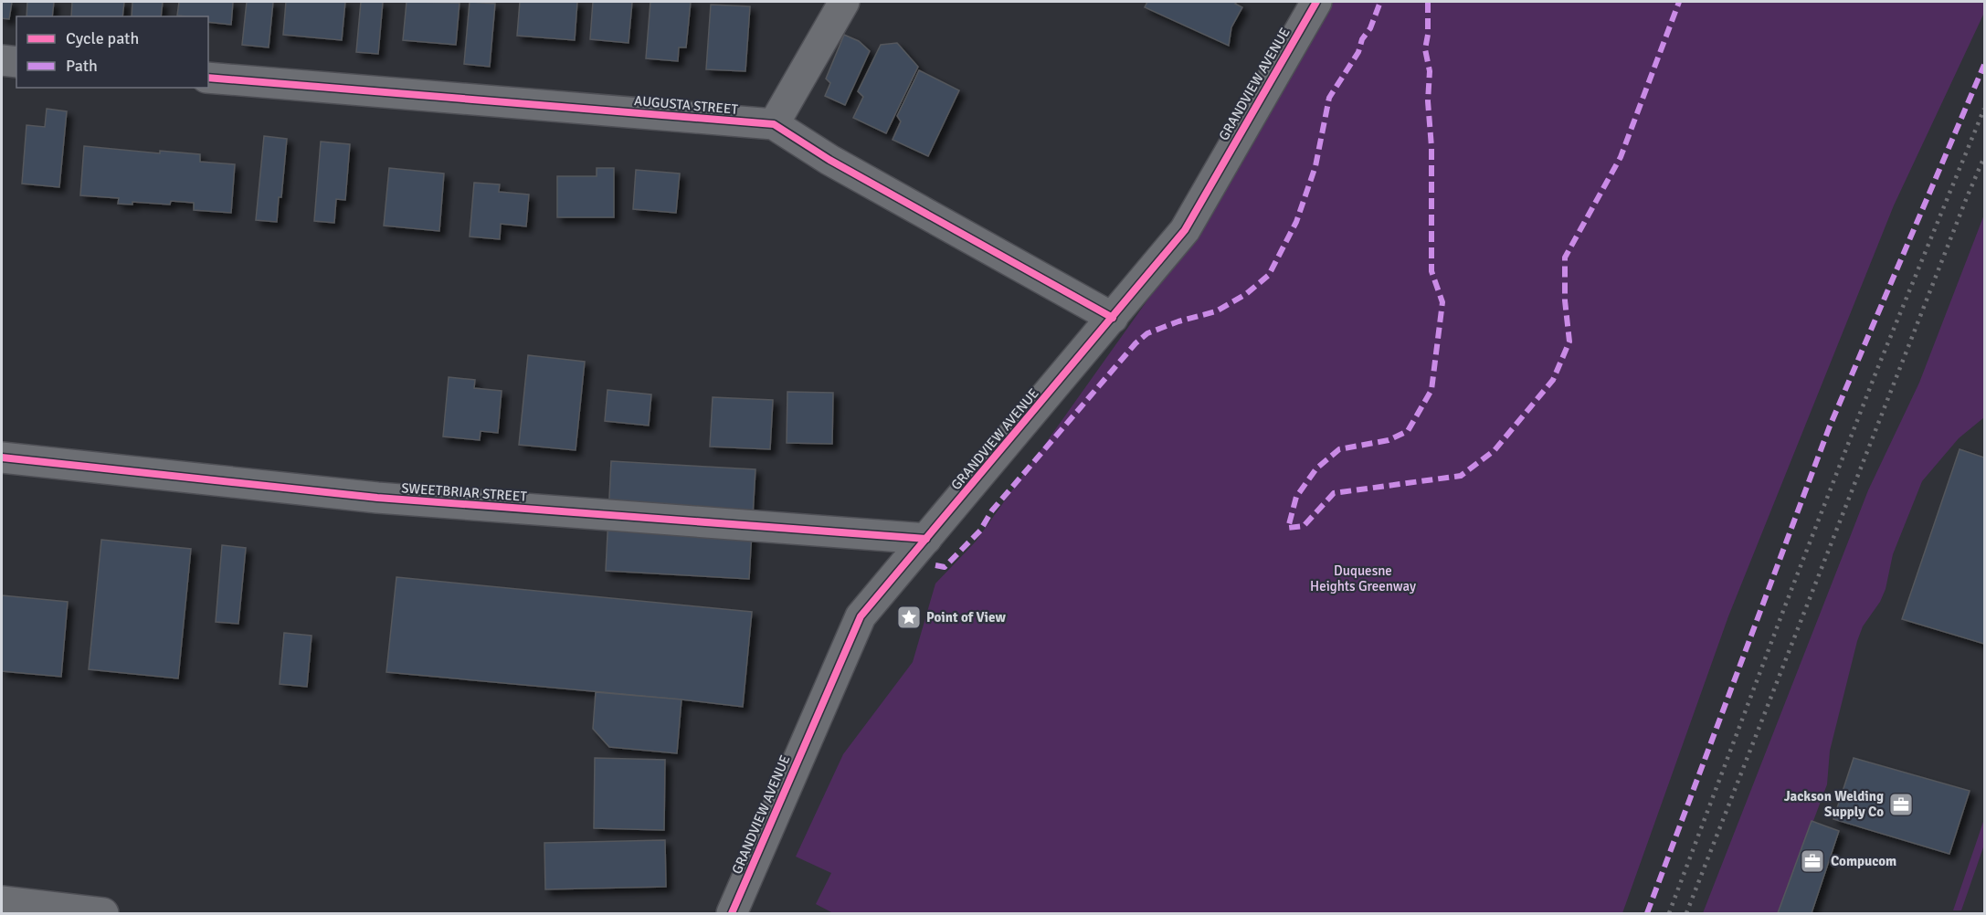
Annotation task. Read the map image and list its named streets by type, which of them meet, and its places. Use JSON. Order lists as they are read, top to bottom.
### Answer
{
  "streets": {
    "street": ["GRANDVIEW AVENUE", "AUGUSTA STREET", "SWEETBRIAR STREET"]
  },
  "crossings": [
    ["GRANDVIEW AVENUE", "AUGUSTA STREET"],
    ["GRANDVIEW AVENUE", "SWEETBRIAR STREET"]
  ],
  "parks": ["Duquesne Heights Greenway"],
  "places": {
    "place": ["Point of View"],
    "office": ["Jackson Welding Supply Co", "Compucom"]
  },
  "legend": ["Cycle path", "Path"]
}
